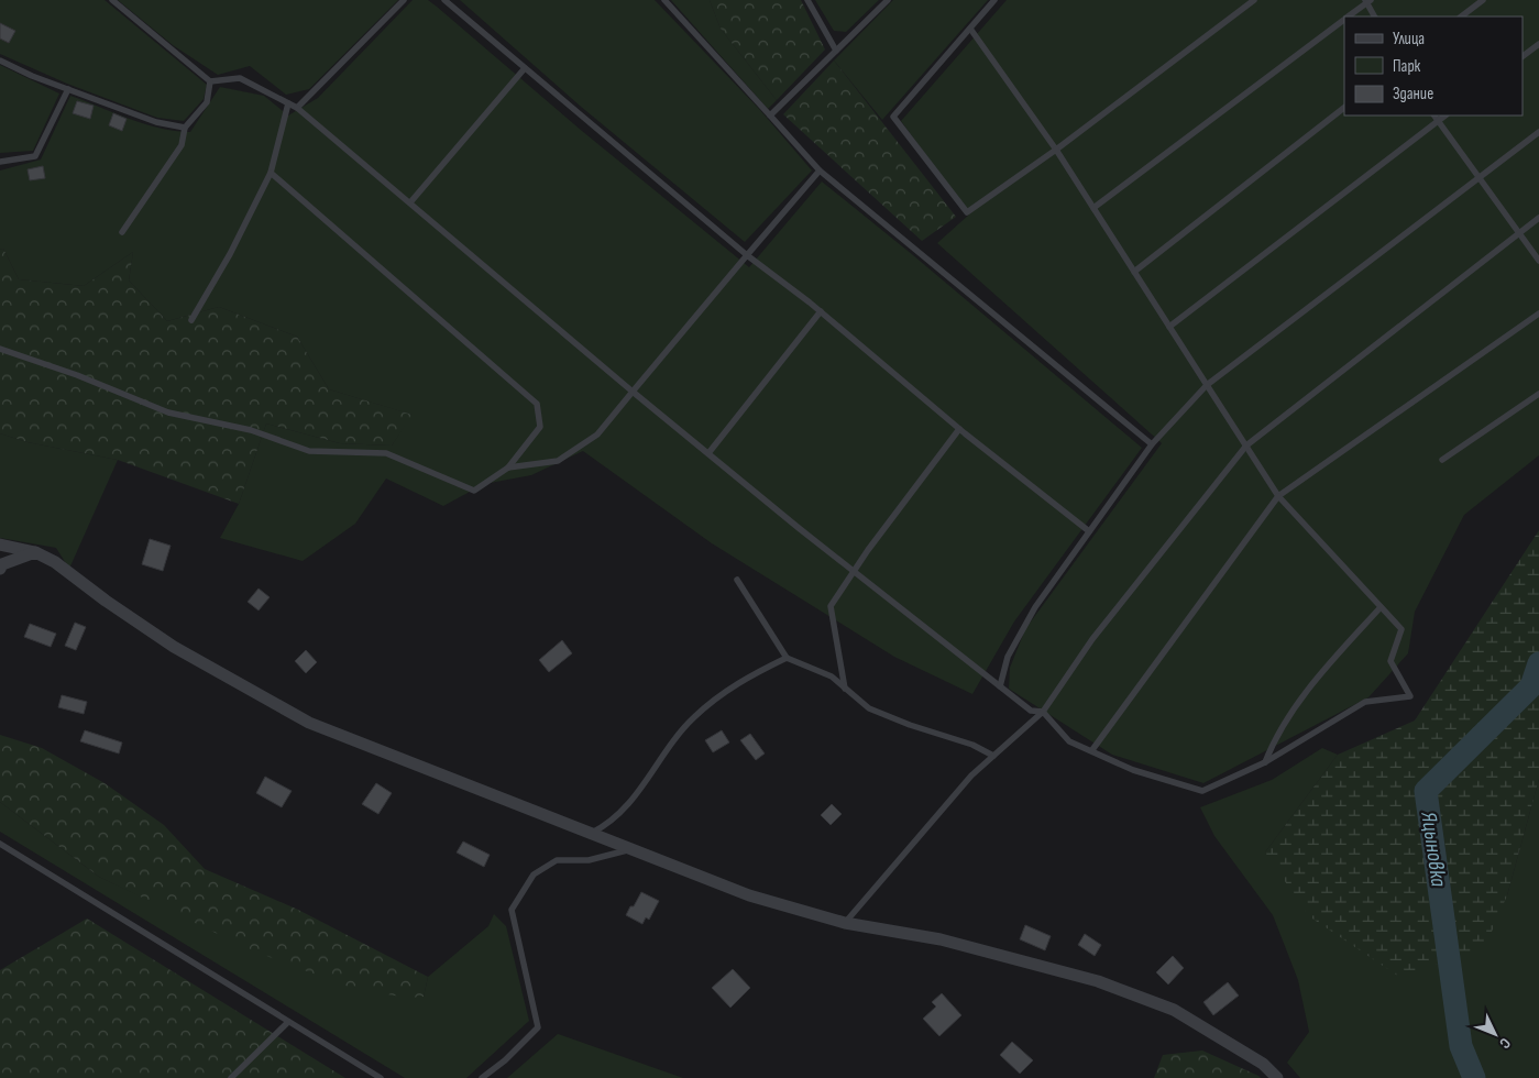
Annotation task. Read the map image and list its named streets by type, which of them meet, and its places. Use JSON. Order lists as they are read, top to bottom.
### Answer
{
  "water": ["Яцыновка"],
  "legend": ["Улица", "Парк", "Здание"],
  "north": "bottom right"
}
